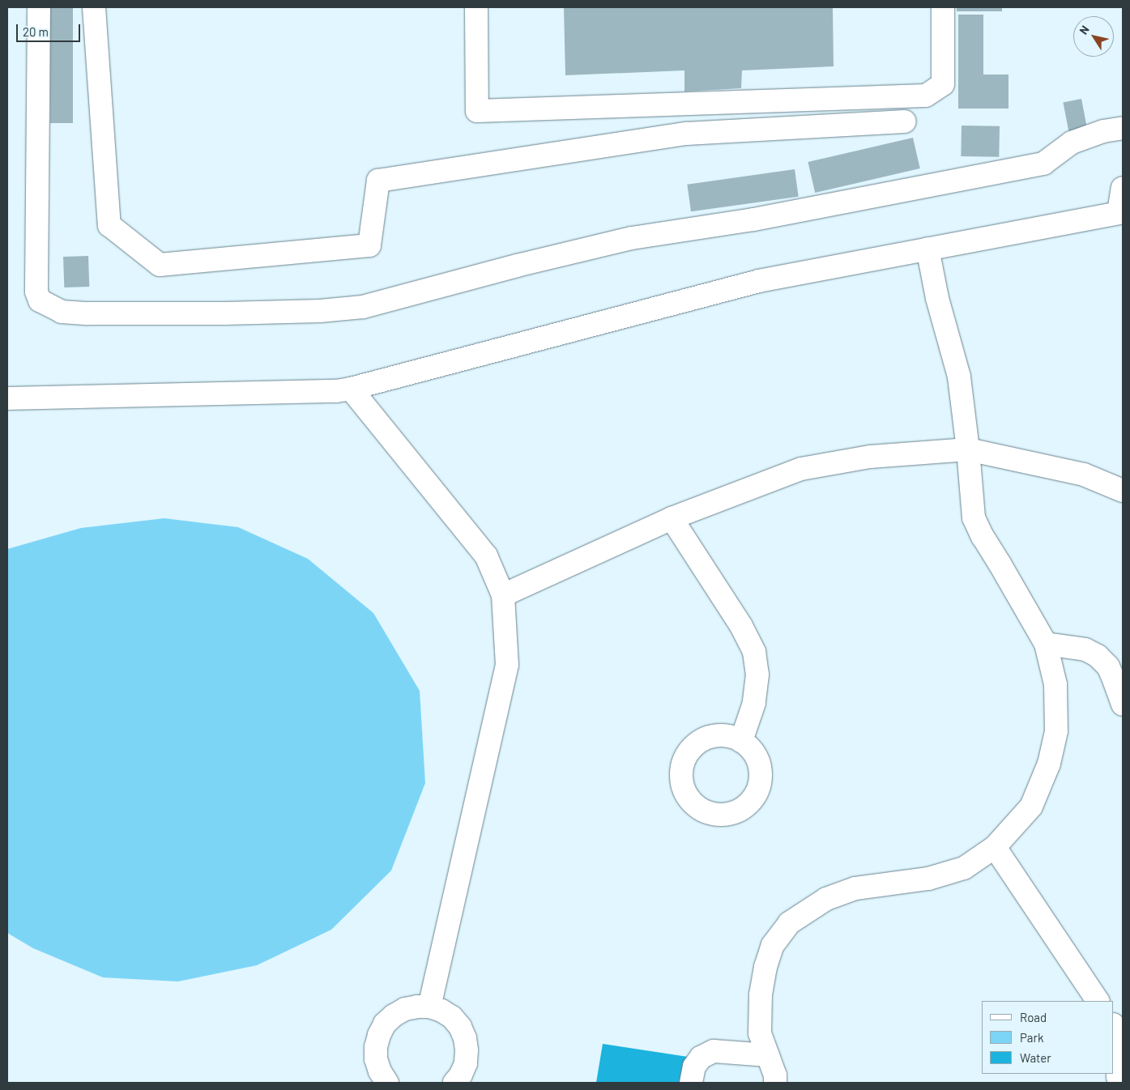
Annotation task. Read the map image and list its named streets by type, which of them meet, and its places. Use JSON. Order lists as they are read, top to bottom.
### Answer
{
  "legend": ["Road", "Park", "Water"],
  "scale_bar": "20 m",
  "north": "top left"
}
